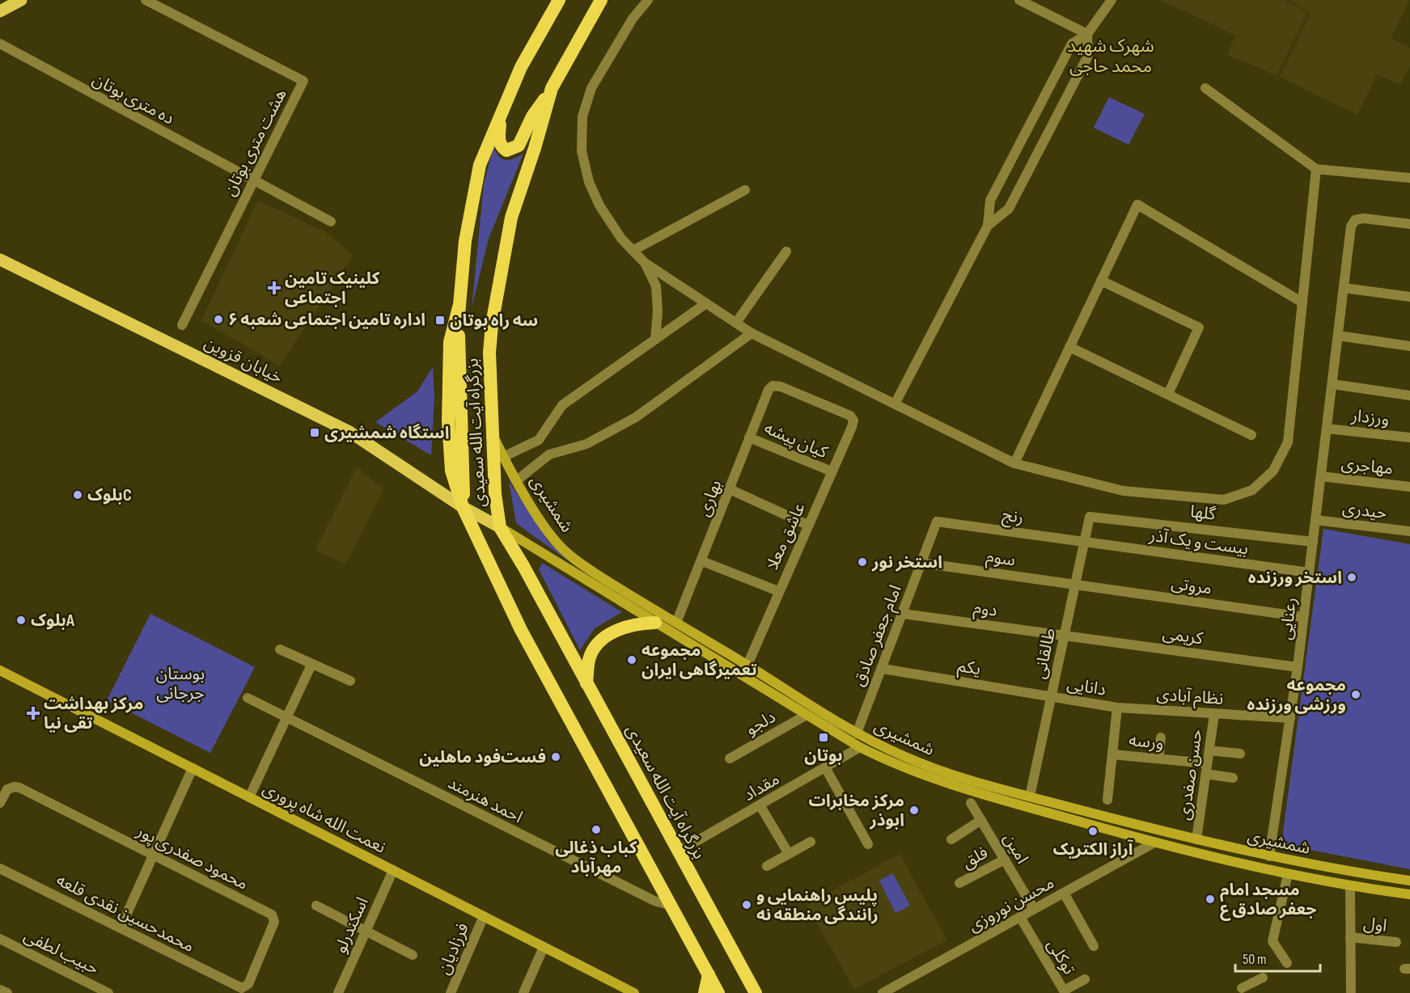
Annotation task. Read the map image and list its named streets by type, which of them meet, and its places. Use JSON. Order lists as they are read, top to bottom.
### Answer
{
  "streets": {
    "highway": ["بزرگراه آیت الله سعیدی"],
    "main road": ["خیابان قزوین", "شمشیری", "نعمت الله شاه پروری"],
    "street": [
      "ده متری بوتان",
      "هشت متری بوتان",
      "ورزدار",
      "کیان پیشه",
      "مهاجری",
      "بهاری",
      "حیدری",
      "گلها",
      "رنج",
      "عاشق معلا",
      "بیست و یک آذر",
      "سوم",
      "مروتی",
      "دوم",
      "رعنایی",
      "امام جعفر صادق",
      "کریمی",
      "طالقانی",
      "یکم",
      "دانایی",
      "نظام آبادی",
      "دلجو",
      "ورسه",
      "حسن صفدری",
      "مقداد",
      "احمد هنرمند",
      "امین",
      "محمود صفدری پور",
      "فلق",
      "محسن نوروزی",
      "محمدحسین نقدی قلعه",
      "اول",
      "اسکندرلو",
      "فرزادیان",
      "حبیب لطفی",
      "توکلی"
    ]
  },
  "crossings": [
    ["ده متری بوتان", "هشت متری بوتان"],
    ["خیابان قزوین", "بزرگراه آیت الله سعیدی"],
    ["خیابان قزوین", "شمشیری"],
    ["ورزدار", "رعنایی"],
    ["بزرگراه آیت الله سعیدی", "شمشیری"],
    ["بزرگراه آیت الله سعیدی", "مقداد"],
    ["بزرگراه آیت الله سعیدی", "احمد هنرمند"],
    ["کیان پیشه", "بهاری"],
    ["کیان پیشه", "عاشق معلا"],
    ["مهاجری", "رعنایی"],
    ["بهاری", "شمشیری"],
    ["بهاری", "عاشق معلا"],
    ["شمشیری", "عاشق معلا"],
    ["شمشیری", "رعنایی"],
    ["شمشیری", "امام جعفر صادق"],
    ["شمشیری", "طالقانی"],
    ["شمشیری", "دلجو"],
    ["شمشیری", "حسن صفدری"],
    ["شمشیری", "مقداد"],
    ["شمشیری", "محسن نوروزی"],
    ["حیدری", "رعنایی"],
    ["گلها", "رعنایی"],
    ["گلها", "طالقانی"],
    ["رنج", "بیست و یک آذر"],
    ["رنج", "امام جعفر صادق"],
    ["رنج", "طالقانی"],
    ["بیست و یک آذر", "رعنایی"],
    ["بیست و یک آذر", "طالقانی"],
    ["سوم", "مروتی"],
    ["سوم", "امام جعفر صادق"],
    ["سوم", "طالقانی"],
    ["مروتی", "رعنایی"],
    ["مروتی", "طالقانی"],
    ["دوم", "امام جعفر صادق"],
    ["دوم", "کریمی"],
    ["دوم", "طالقانی"],
    ["رعنایی", "کریمی"],
    ["رعنایی", "نظام آبادی"],
    ["امام جعفر صادق", "یکم"],
    ["امام جعفر صادق", "مقداد"],
    ["کریمی", "طالقانی"],
    ["طالقانی", "یکم"],
    ["طالقانی", "دانایی"],
    ["یکم", "دانایی"],
    ["دانایی", "نظام آبادی"],
    ["دانایی", "ورسه"],
    ["نظام آبادی", "ورسه"],
    ["نظام آبادی", "حسن صفدری"],
    ["ورسه", "حسن صفدری"],
    ["نعمت الله شاه پروری", "اسکندرلو"],
    ["نعمت الله شاه پروری", "فرزادیان"],
    ["امین", "فلق"],
    ["امین", "محسن نوروزی"],
    ["محمود صفدری پور", "محمدحسین نقدی قلعه"],
    ["محسن نوروزی", "توکلی"]
  ],
  "districts": ["شهرک شهید محمد حاجی"],
  "parks": ["بوستان جرجانی"],
  "places": {
    "health": ["کلینیک تامین اجتماعی", "مرکز بهداشت تقی نیا"],
    "other": [
      "اداره تامین اجتماعی شعبه ۶",
      "بلوکC",
      "استخر نور",
      "استخر ورزنده",
      "بلوکA",
      "مجموعه تعمیرگاهی ایران",
      "مجموعه ورزشی ورزنده",
      "فست‌فود ماهلین",
      "مرکز مخابرات ابوذر",
      "کباب ذغالی مهرآباد",
      "آراز الکتریک",
      "مسجد امام جعفر صادق ع",
      "پلیس راهنمایی و رانندگی منطقه نه"
    ],
    "transit": ["سه راه بوتان", "استگاه شمشیری", "بوتان"]
  },
  "scale_bar": "50 m"
}
